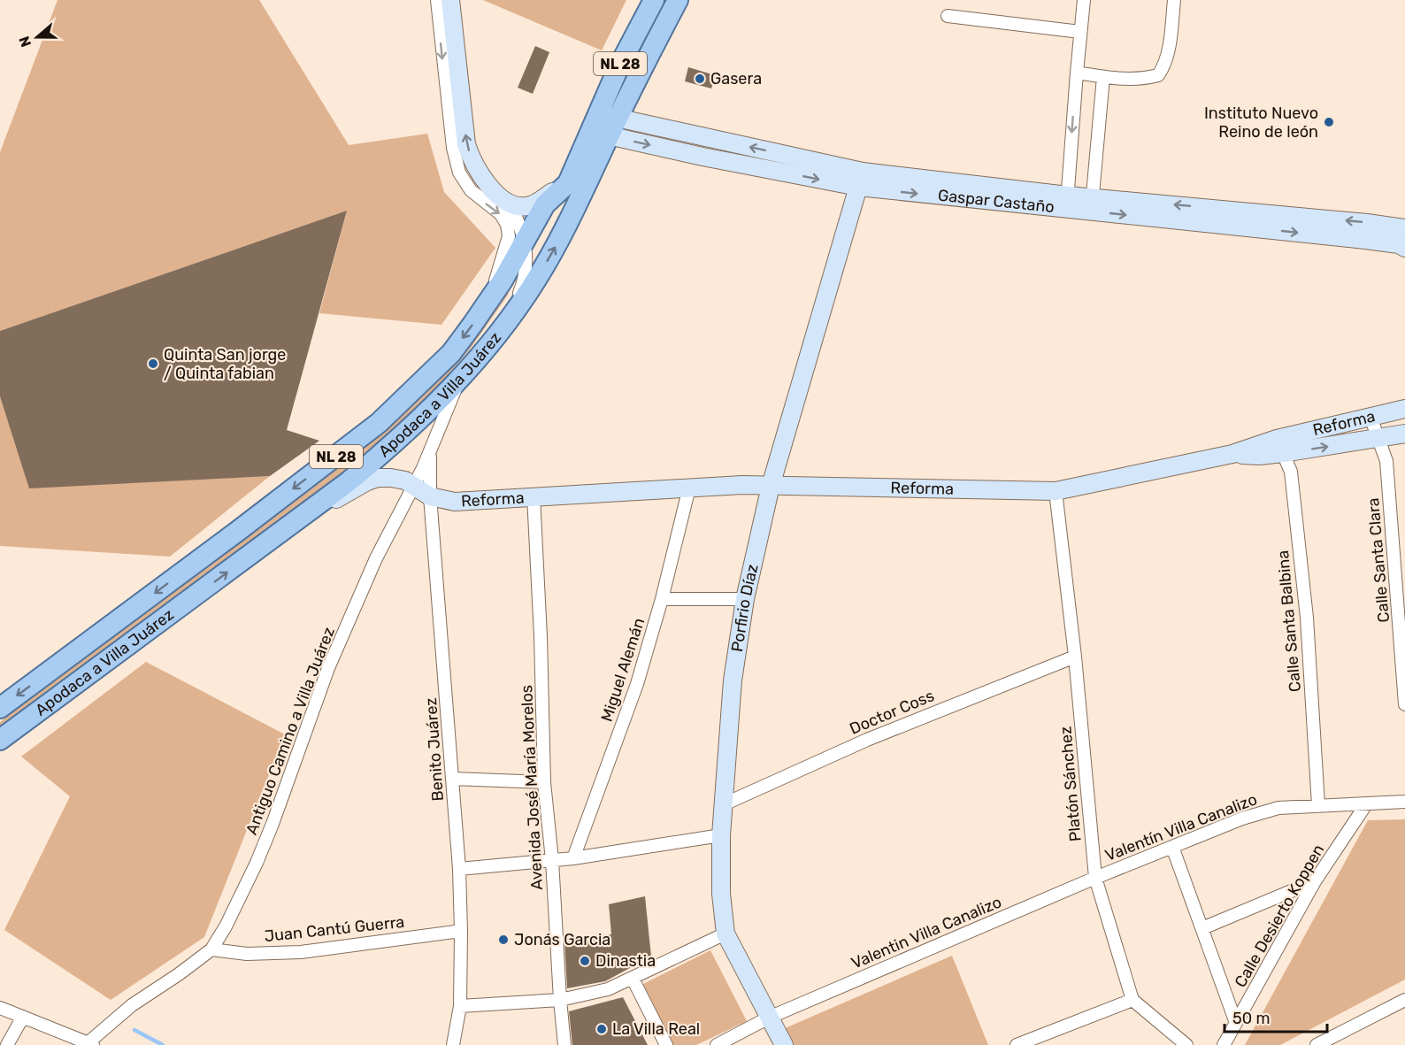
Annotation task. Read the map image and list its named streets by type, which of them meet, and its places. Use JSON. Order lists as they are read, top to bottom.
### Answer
{
  "streets": {
    "main road": ["NL 28", "Apodaca a Villa Juárez"],
    "street": [
      "Gaspar Castaño",
      "Reforma",
      "Calle Santa Clara",
      "Porfirio Díaz",
      "Calle Santa Balbina",
      "Miguel Alemán",
      "Doctor Coss",
      "Antiguo Camino a Villa Juárez",
      "Benito Juárez",
      "Platón Sánchez",
      "Avenida José María Morelos",
      "Valentín Villa Canalizo",
      "Calle Desierto Koppen",
      "Juan Cantú Guerra",
      "Valentin Villa Canalizo"
    ]
  },
  "crossings": [
    ["Gaspar Castaño", "Apodaca a Villa Juárez"],
    ["Gaspar Castaño", "Porfirio Díaz"],
    ["Apodaca a Villa Juárez", "Reforma"],
    ["Apodaca a Villa Juárez", "Antiguo Camino a Villa Juárez"],
    ["Reforma", "Calle Santa Clara"],
    ["Reforma", "Porfirio Díaz"],
    ["Reforma", "Calle Santa Balbina"],
    ["Reforma", "Miguel Alemán"],
    ["Reforma", "Antiguo Camino a Villa Juárez"],
    ["Reforma", "Benito Juárez"],
    ["Reforma", "Platón Sánchez"],
    ["Reforma", "Avenida José María Morelos"],
    ["Porfirio Díaz", "Doctor Coss"],
    ["Porfirio Díaz", "Valentin Villa Canalizo"],
    ["Calle Santa Balbina", "Valentín Villa Canalizo"],
    ["Doctor Coss", "Platón Sánchez"],
    ["Antiguo Camino a Villa Juárez", "Benito Juárez"],
    ["Antiguo Camino a Villa Juárez", "Juan Cantú Guerra"],
    ["Benito Juárez", "Juan Cantú Guerra"],
    ["Platón Sánchez", "Valentín Villa Canalizo"],
    ["Platón Sánchez", "Valentin Villa Canalizo"],
    ["Valentín Villa Canalizo", "Calle Desierto Koppen"],
    ["Valentín Villa Canalizo", "Valentin Villa Canalizo"]
  ],
  "places": [
    "Gasera",
    "Instituto Nuevo Reino de león",
    "Quinta San jorge / Quinta fabian",
    "Jonás Garcia",
    "Dinastia",
    "La Villa Real"
  ],
  "scale_bar": "50 m",
  "north": "left"
}
